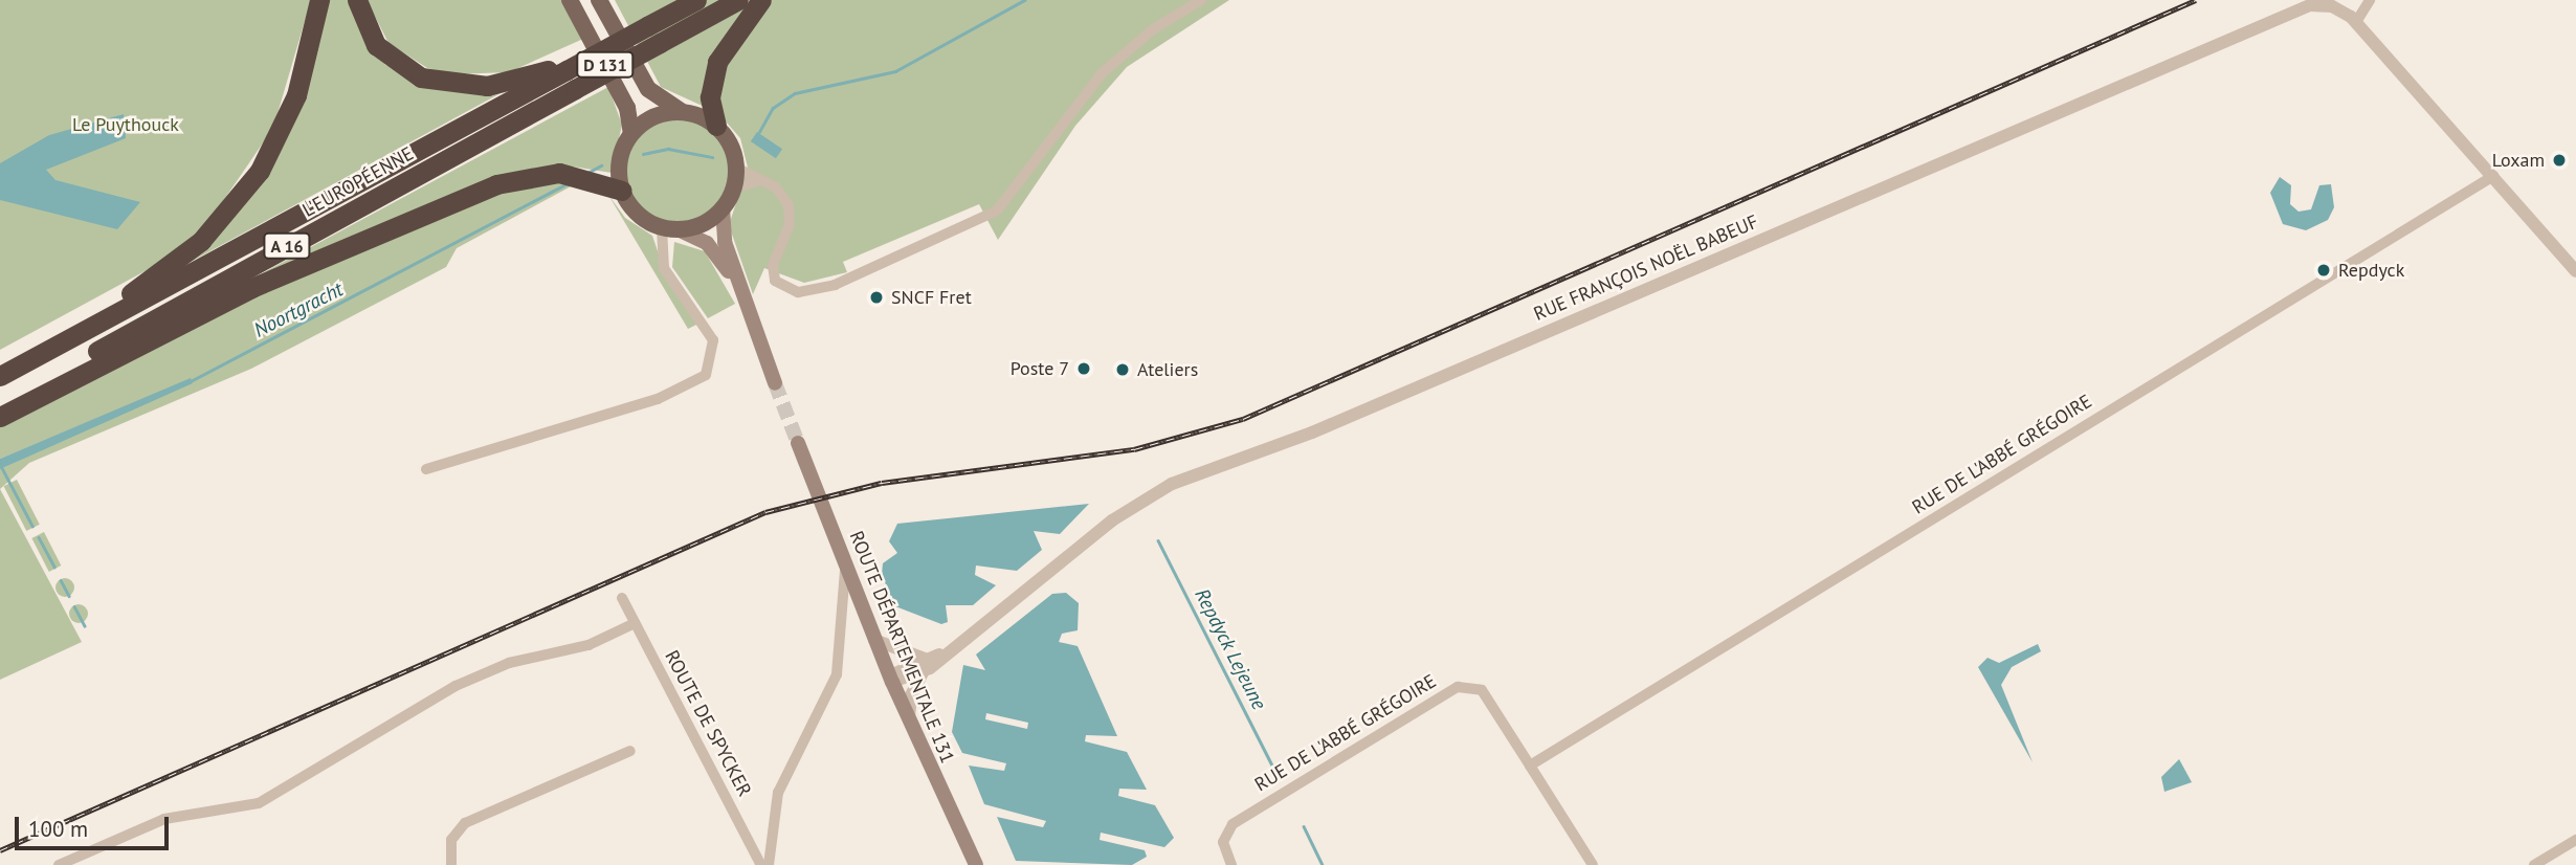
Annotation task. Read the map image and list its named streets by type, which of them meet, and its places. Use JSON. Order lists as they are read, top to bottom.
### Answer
{
  "streets": {
    "highway": ["L'EUROPÉENNE", "A 16"],
    "main road": ["D 131", "ROUTE DÉPARTEMENTALE 131"],
    "street": ["RUE FRANÇOIS NOËL BABEUF", "RUE DE L'ABBÉ GRÉGOIRE", "ROUTE DE SPYCKER"]
  },
  "crossings": [
    ["RUE FRANÇOIS NOËL BABEUF", "ROUTE DÉPARTEMENTALE 131"],
    ["ROUTE DÉPARTEMENTALE 131", "ROUTE DE SPYCKER"]
  ],
  "water": ["Noortgracht", "Repdyck Lejeune"],
  "parks": ["Le Puythouck"],
  "places": [
    "Loxam",
    "Repdyck",
    "SNCF Fret",
    "Poste 7",
    "Ateliers"
  ],
  "scale_bar": "100 m"
}
